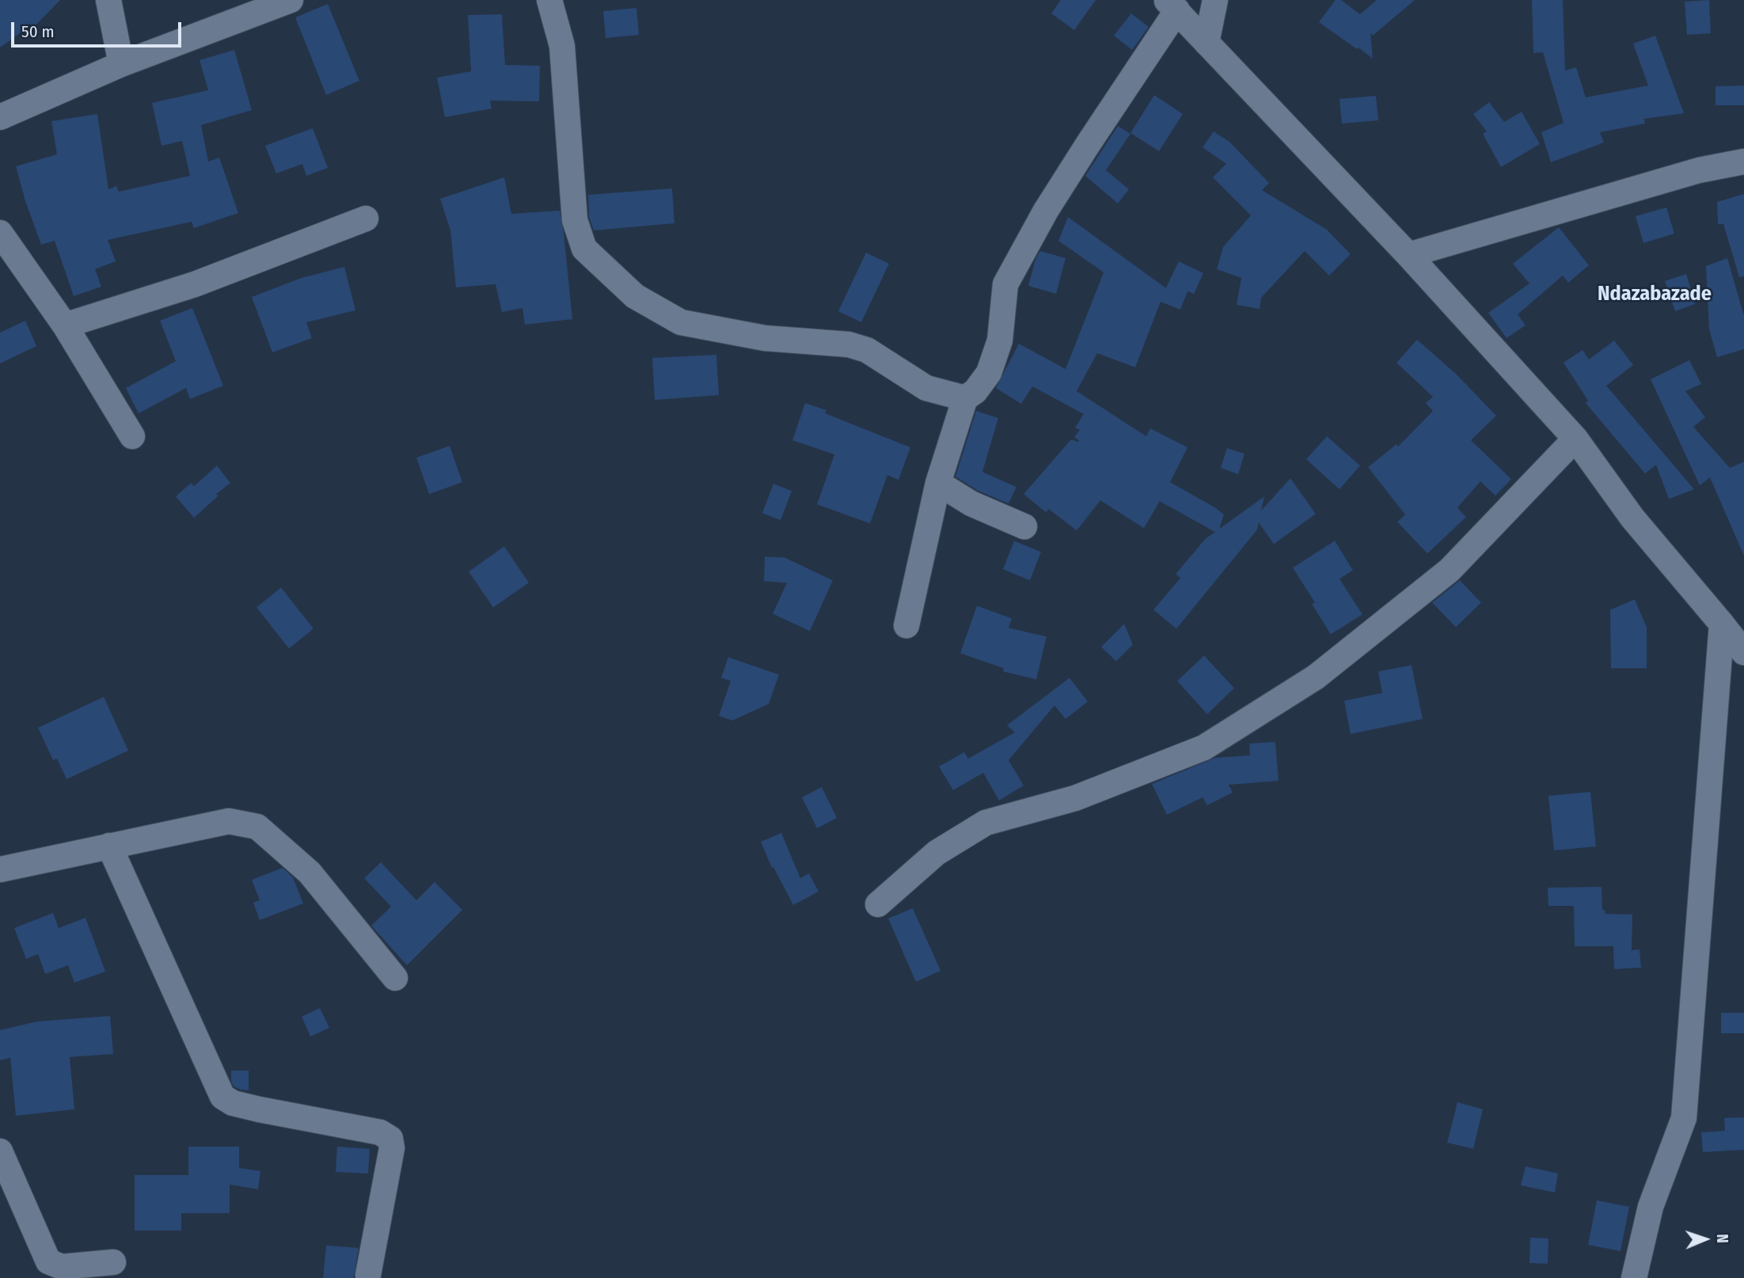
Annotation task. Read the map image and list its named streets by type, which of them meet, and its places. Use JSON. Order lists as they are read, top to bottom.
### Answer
{
  "districts": ["Ndazabazade"],
  "scale_bar": "50 m",
  "north": "right"
}
